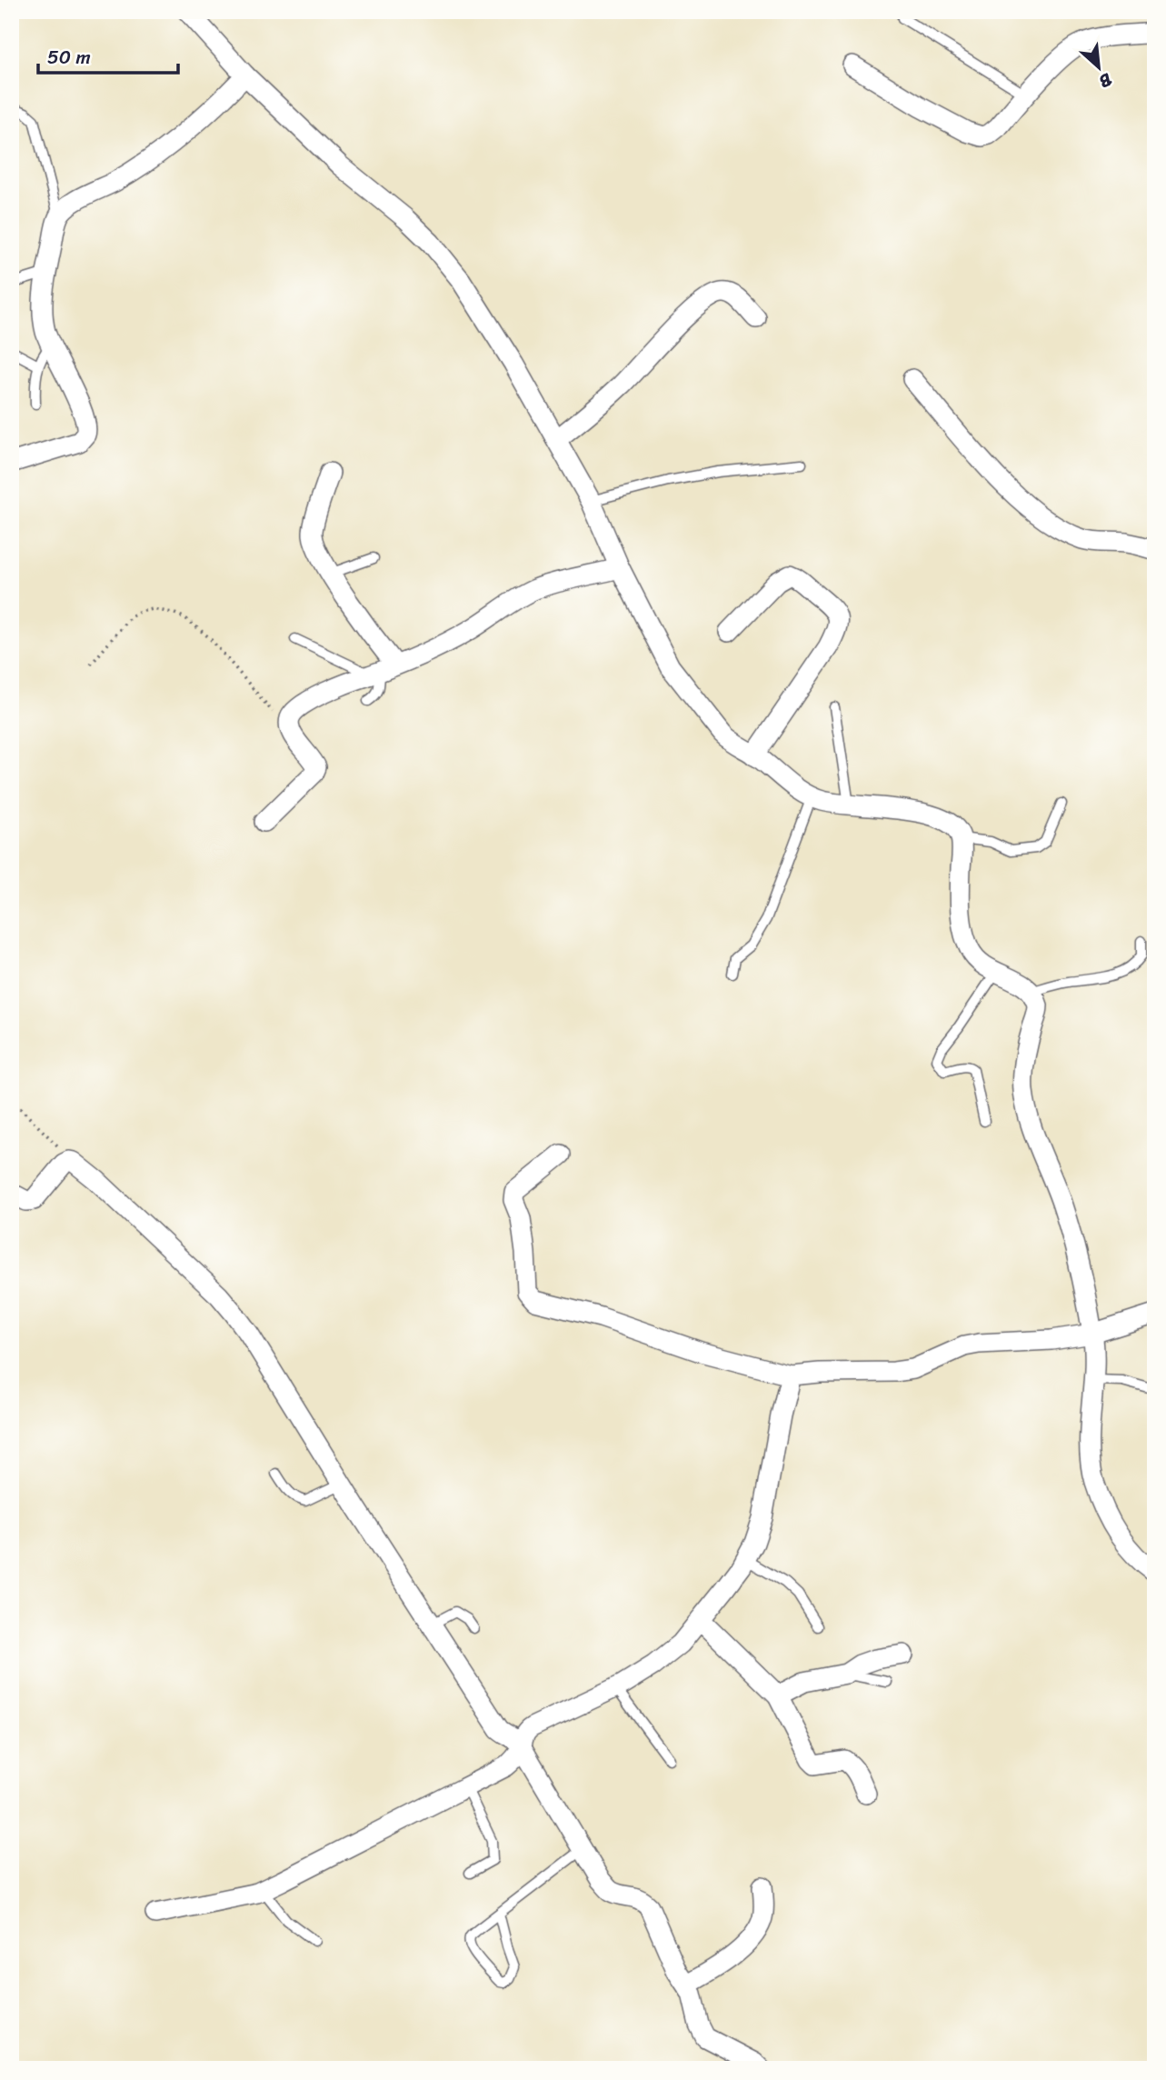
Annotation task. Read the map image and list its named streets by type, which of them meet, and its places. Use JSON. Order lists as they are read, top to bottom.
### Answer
{
  "scale_bar": "50 m",
  "north": "bottom right"
}
